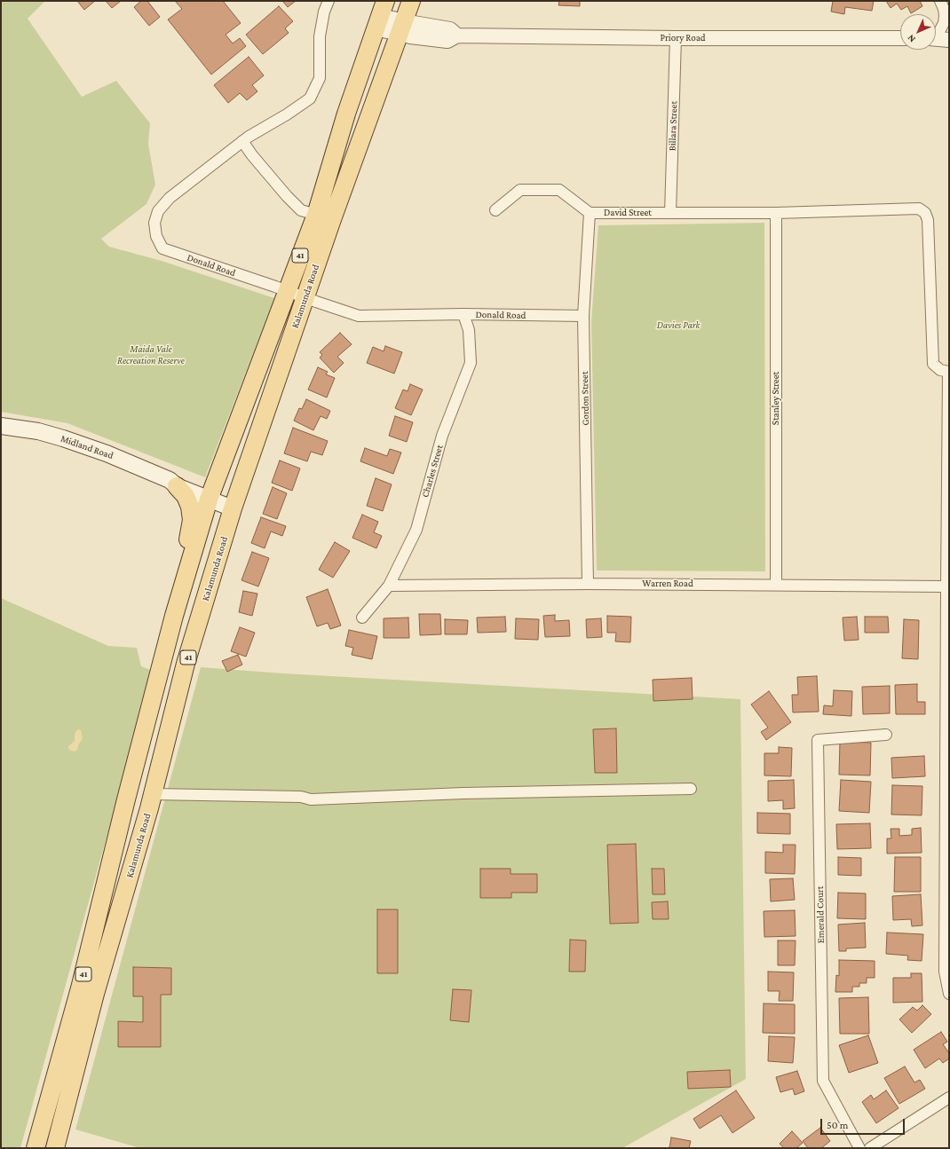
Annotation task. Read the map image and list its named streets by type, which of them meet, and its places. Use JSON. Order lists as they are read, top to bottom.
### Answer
{
  "streets": {
    "main road": ["41", "Kalamunda Road", "Midland Road"],
    "street": [
      "Priory Road",
      "Billara Street",
      "David Street",
      "Donald Road",
      "Gordon Street",
      "Stanley Street",
      "Charles Street",
      "Warren Road",
      "Emerald Court"
    ]
  },
  "crossings": [
    ["Priory Road", "Billara Street"],
    ["Priory Road", "Kalamunda Road"],
    ["Billara Street", "David Street"],
    ["David Street", "Gordon Street"],
    ["David Street", "Stanley Street"],
    ["Donald Road", "Kalamunda Road"],
    ["Donald Road", "Gordon Street"],
    ["Donald Road", "Charles Street"],
    ["Kalamunda Road", "Midland Road"],
    ["Gordon Street", "Warren Road"],
    ["Stanley Street", "Warren Road"],
    ["Charles Street", "Warren Road"]
  ],
  "parks": ["Davies Park", "Maida Vale Recreation Reserve"],
  "scale_bar": "50 m",
  "north": "bottom left"
}
